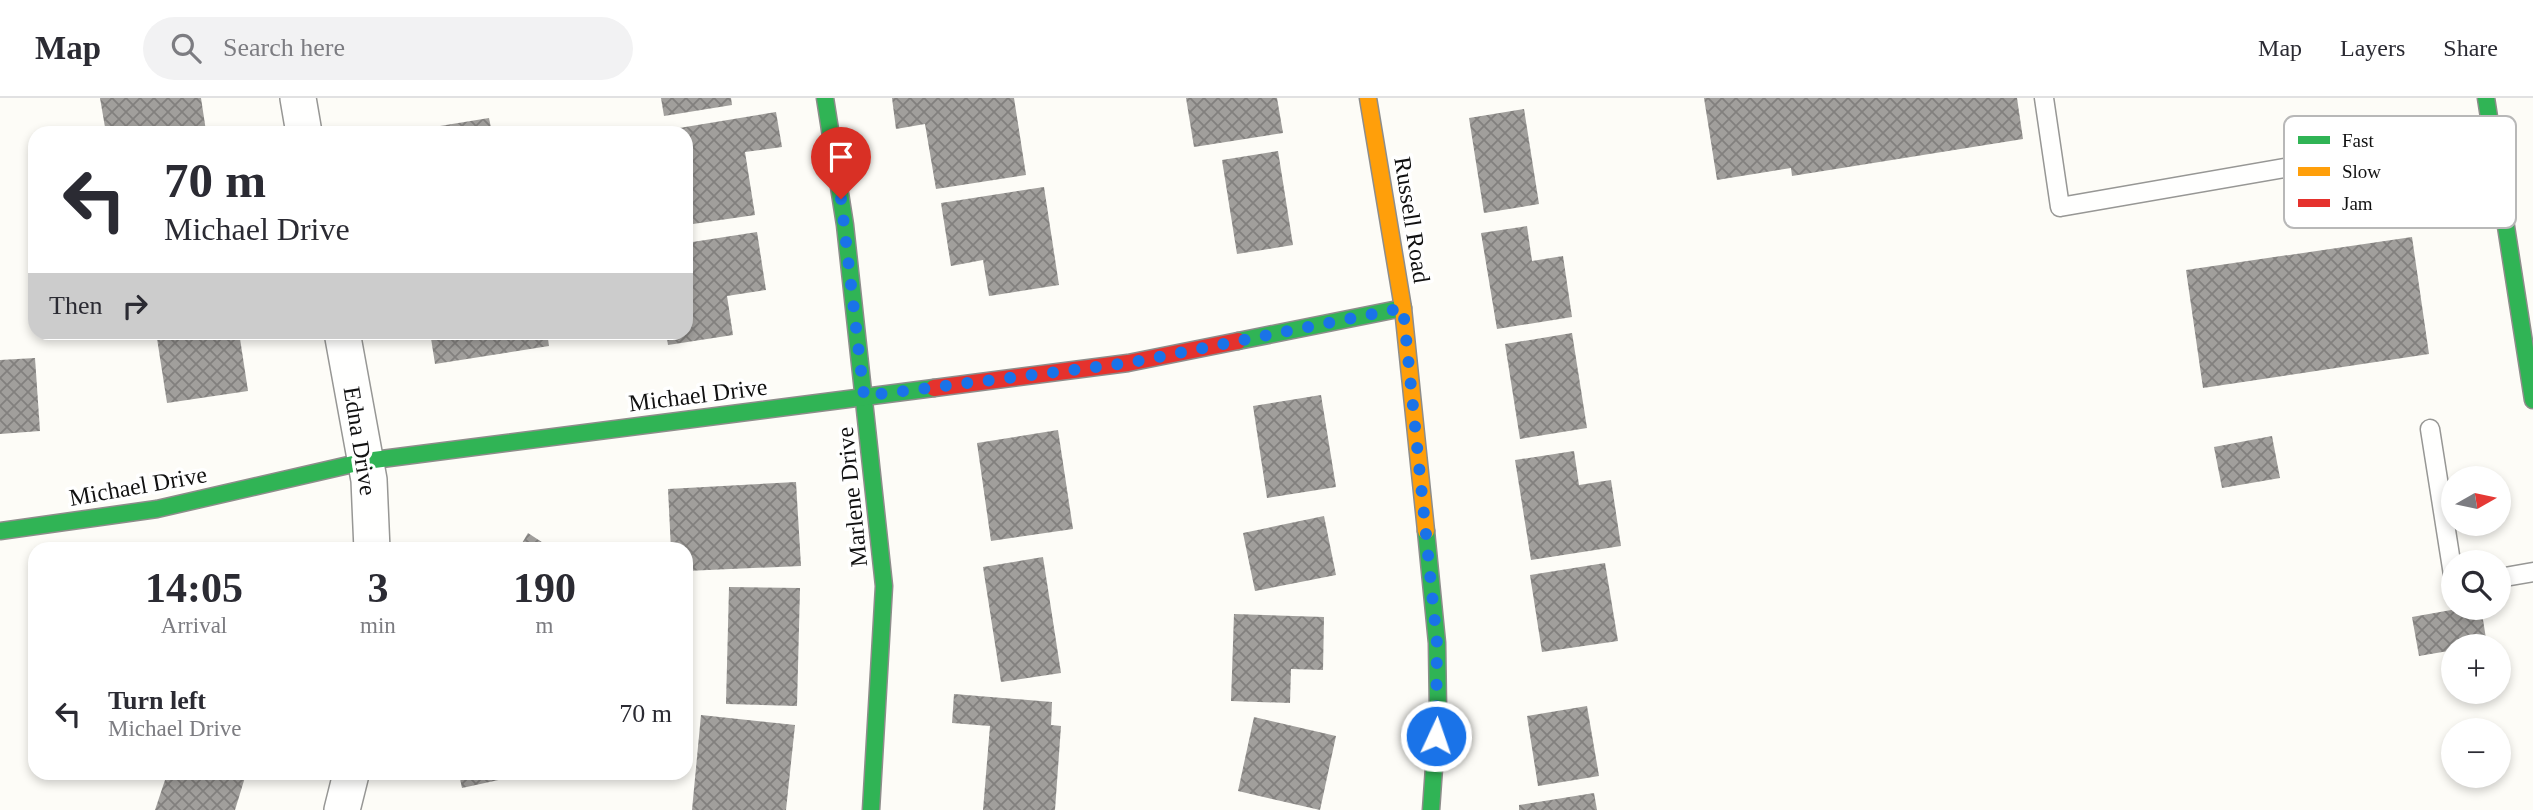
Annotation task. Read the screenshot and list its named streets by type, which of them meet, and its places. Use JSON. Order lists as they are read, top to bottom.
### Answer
{
  "streets": {
    "street": [
      "Russell Road",
      "Michael Drive",
      "Edna Drive",
      "Marlene Drive"
    ]
  },
  "crossings": [
    ["Russell Road", "Michael Drive"],
    ["Michael Drive", "Edna Drive"],
    ["Michael Drive", "Marlene Drive"]
  ],
  "legend": ["Fast", "Slow", "Jam"],
  "north": "right",
  "page": {
    "header": "Map",
    "search": "Search here",
    "nav": ["Map", "Layers", "Share"],
    "turn": ["70 m", "Michael Drive"],
    "then": "Then",
    "map_buttons": ["+", "−"],
    "eta": [
      "14:05",
      "Arrival",
      "3",
      "min",
      "190",
      "m"
    ],
    "list": [
      {
        "name": "Turn left",
        "note": "Michael Drive",
        "value": "70 m"
      }
    ]
  }
}
